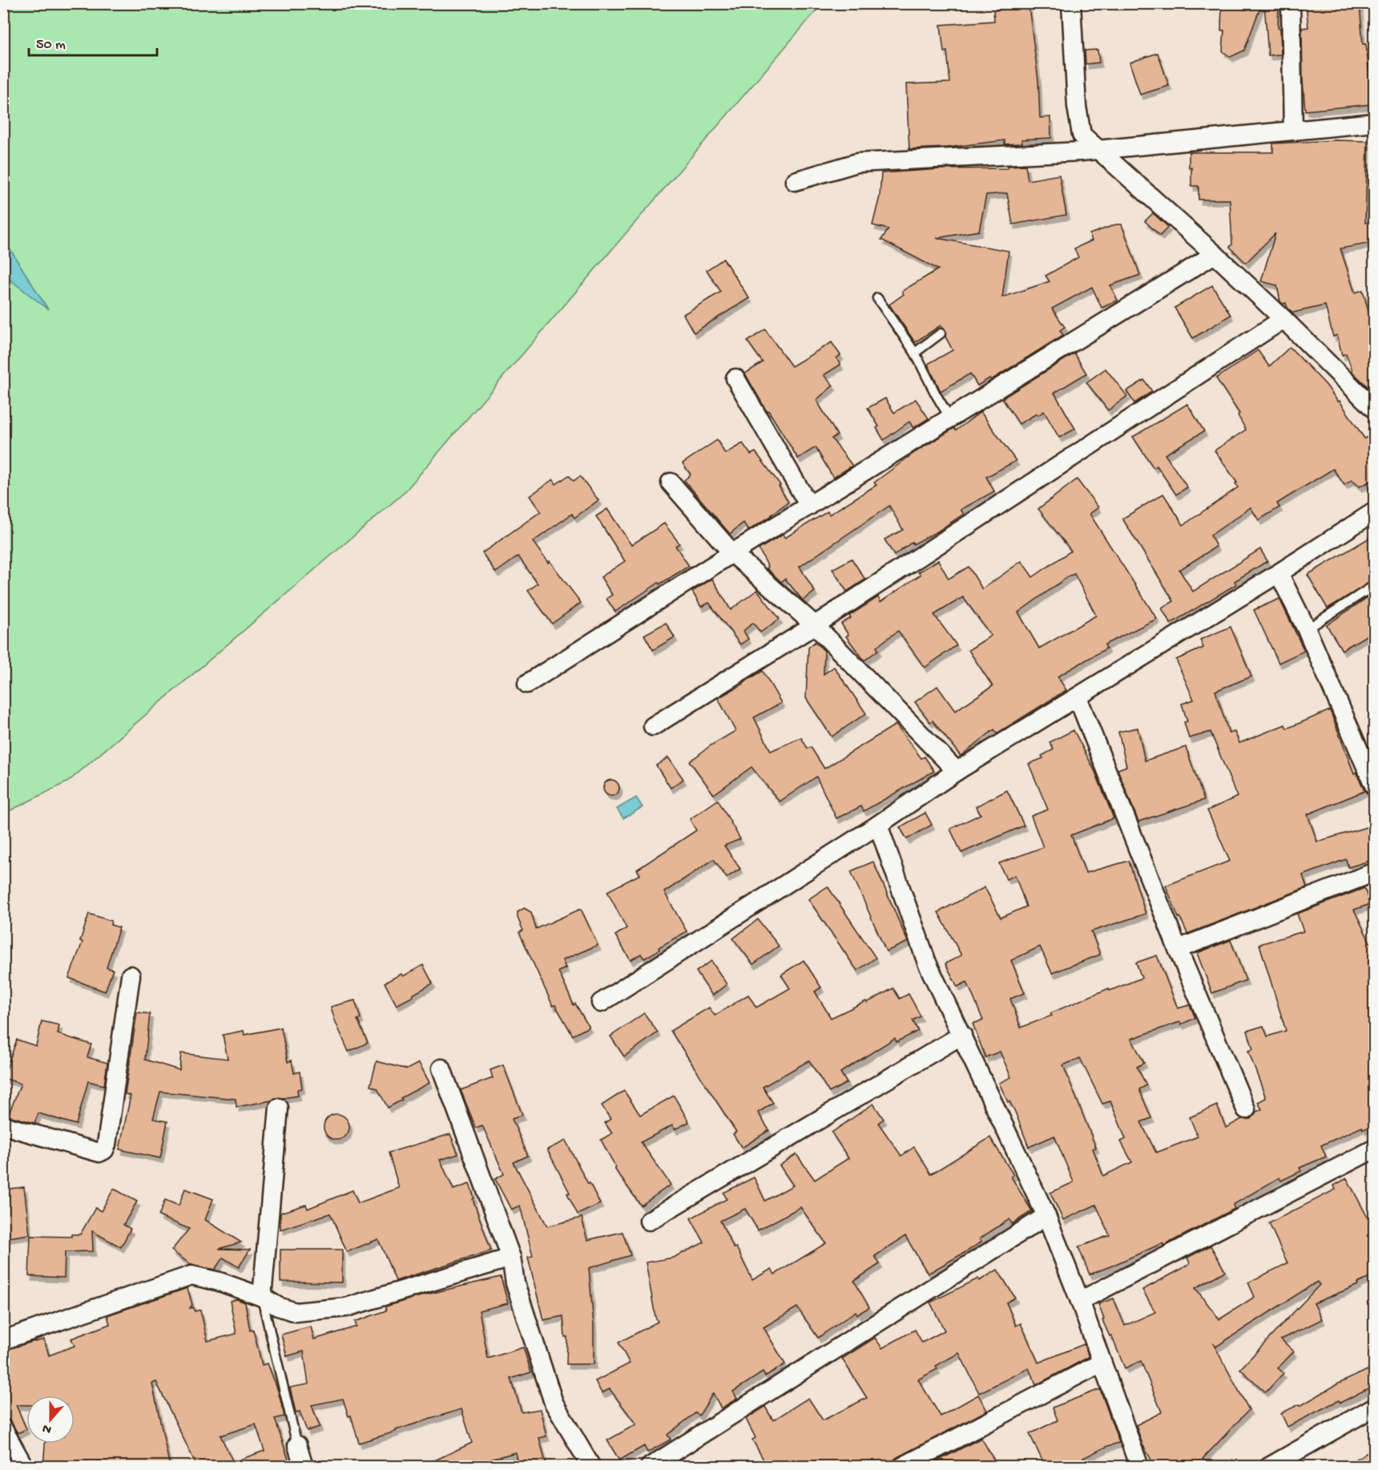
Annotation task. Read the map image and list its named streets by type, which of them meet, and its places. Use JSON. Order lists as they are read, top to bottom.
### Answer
{
  "scale_bar": "50 m",
  "north": "bottom"
}
